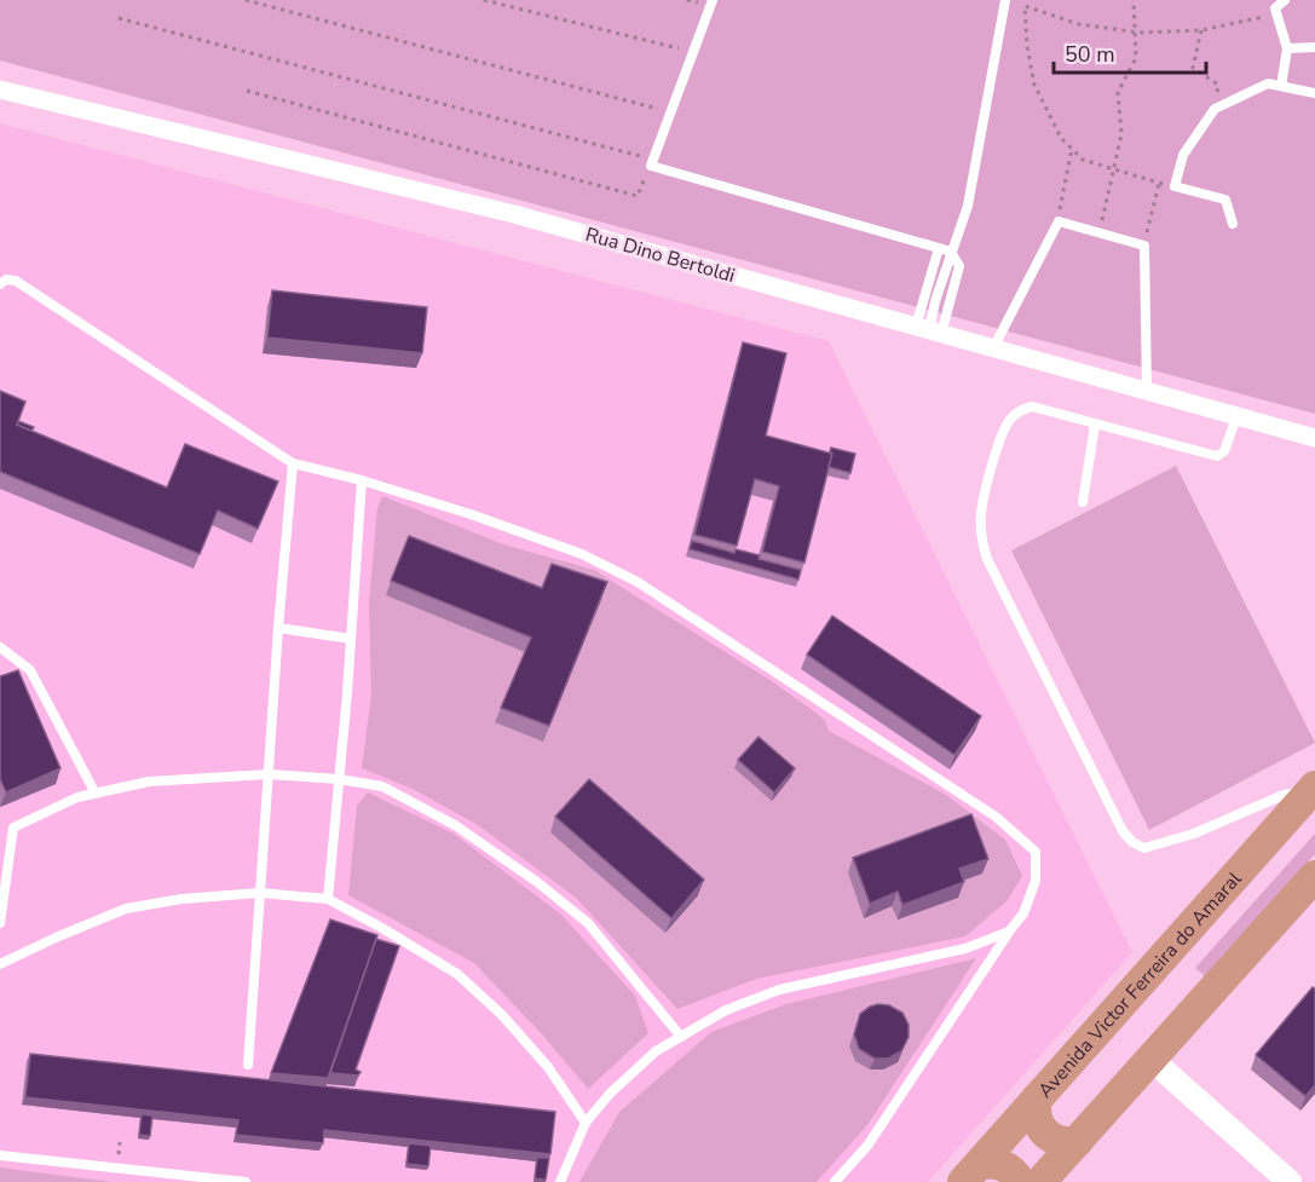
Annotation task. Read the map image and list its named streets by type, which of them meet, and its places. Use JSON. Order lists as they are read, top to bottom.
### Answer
{
  "streets": {
    "highway": ["Avenida Victor Ferreira do Amaral"],
    "street": ["Rua Dino Bertoldi"]
  },
  "scale_bar": "50 m"
}
